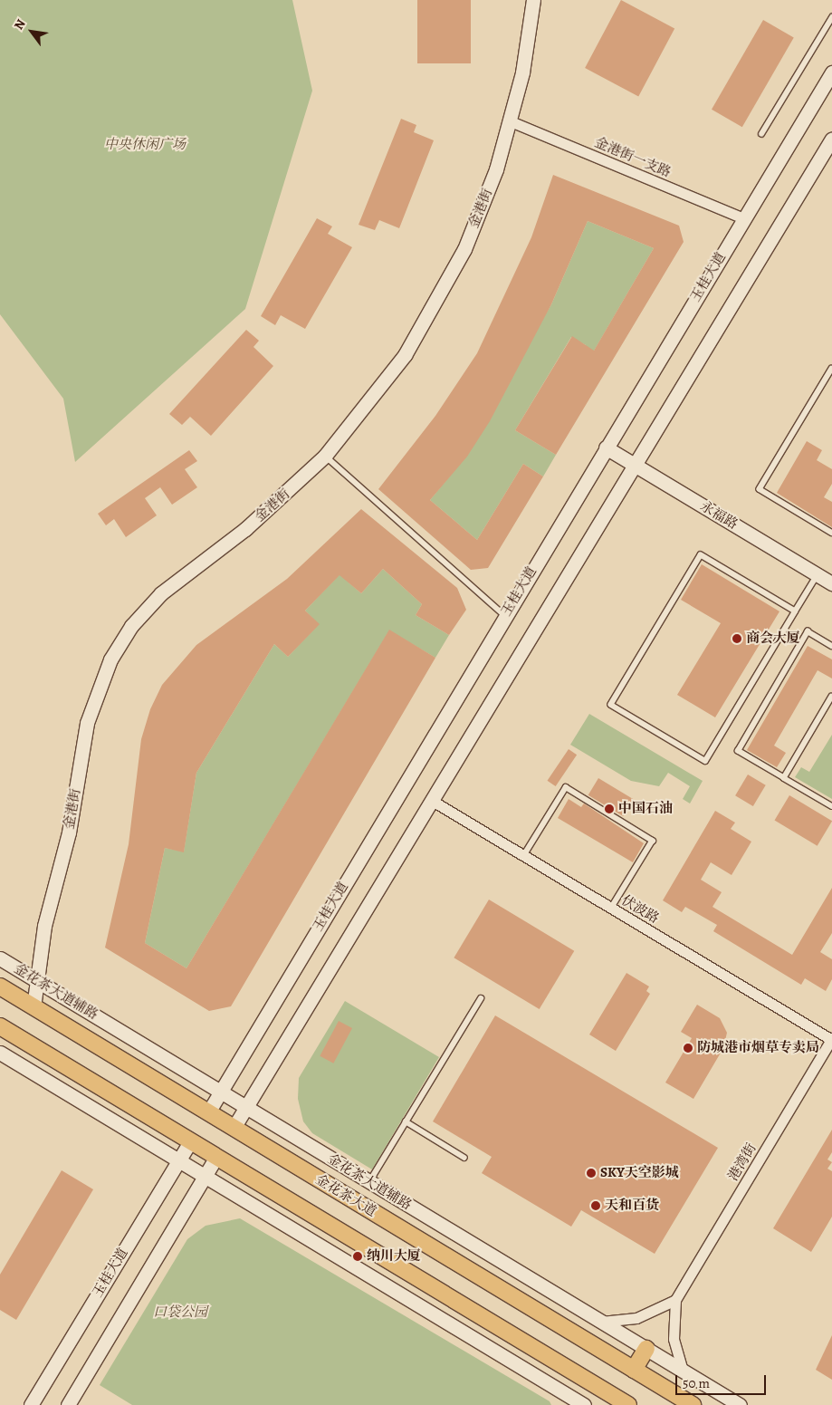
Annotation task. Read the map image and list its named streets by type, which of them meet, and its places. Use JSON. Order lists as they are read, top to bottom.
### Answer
{
  "streets": {
    "main road": ["金花茶大道"],
    "street": [
      "金港街一支路",
      "金港街",
      "玉桂大道",
      "永福路",
      "伏波路",
      "金花茶大道辅路",
      "港湾街"
    ]
  },
  "crossings": [
    ["金港街一支路", "金港街"],
    ["金港街一支路", "玉桂大道"],
    ["金港街", "金花茶大道辅路"],
    ["金港街", "金花茶大道"],
    ["玉桂大道", "永福路"],
    ["玉桂大道", "金花茶大道辅路"],
    ["玉桂大道", "金花茶大道"],
    ["伏波路", "港湾街"]
  ],
  "parks": ["中央休闲广场", "口袋公园"],
  "places": [
    "商会大厦",
    "中国石油",
    "防城港市烟草专卖局",
    "SKY天空影城",
    "天和百货",
    "纳川大厦"
  ],
  "scale_bar": "50 m",
  "north": "top left"
}
